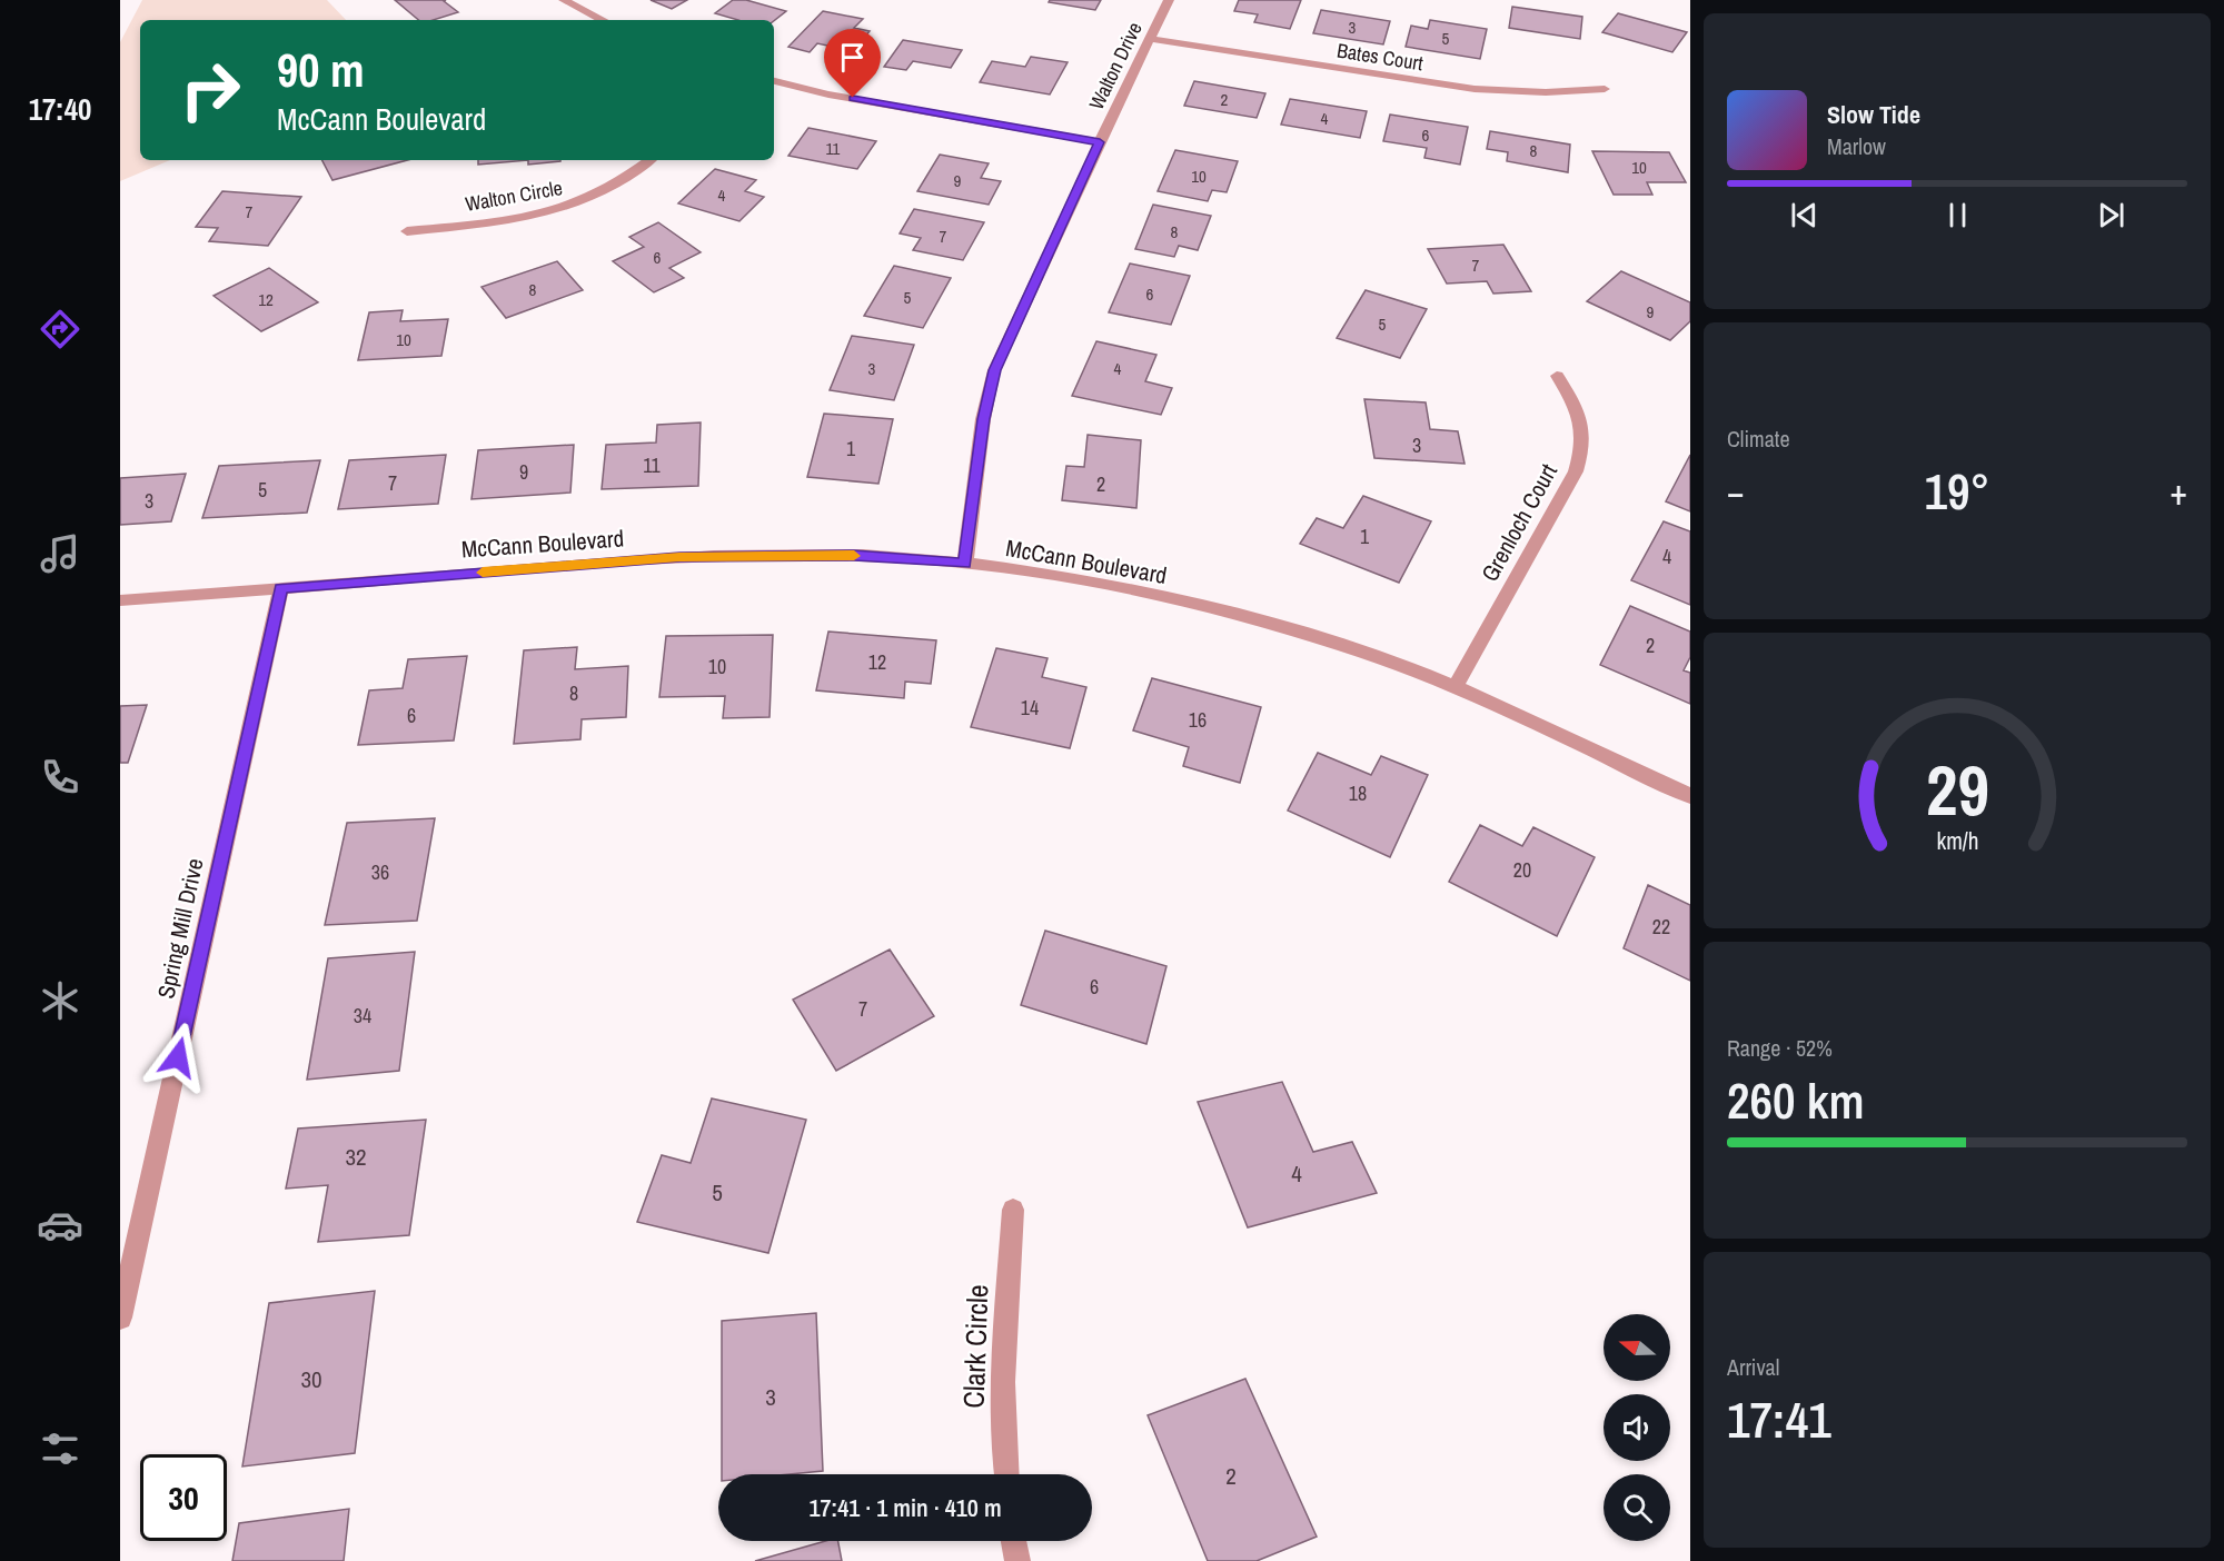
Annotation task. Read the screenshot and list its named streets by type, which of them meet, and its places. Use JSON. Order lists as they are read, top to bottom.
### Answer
{
  "streets": {
    "street": [
      "Bates Court",
      "Walton Drive",
      "Walton Circle",
      "Grenloch Court",
      "McCann Boulevard",
      "Spring Mill Drive",
      "Clark Circle"
    ]
  },
  "crossings": [
    ["Bates Court", "Walton Drive"],
    ["Walton Drive", "McCann Boulevard"],
    ["Grenloch Court", "McCann Boulevard"],
    ["McCann Boulevard", "Spring Mill Drive"]
  ],
  "house_numbers": [
    "3",
    "5",
    "2",
    "4",
    "6",
    "11",
    "8",
    "10",
    "10",
    "9",
    "4",
    "7",
    "8",
    "7",
    "6",
    "7",
    "8",
    "6",
    "5",
    "12",
    "9",
    "5",
    "10",
    "3",
    "4",
    "3",
    "1",
    "11",
    "9",
    "7",
    "2",
    "5",
    "3",
    "1",
    "4",
    "2",
    "12",
    "10",
    "8",
    "14",
    "6",
    "16",
    "18",
    "20",
    "36",
    "22",
    "6",
    "7",
    "34",
    "32",
    "4",
    "5",
    "30",
    "3",
    "2"
  ],
  "north": "left",
  "page": {
    "tabs": "17:40",
    "turn": ["90 m", "McCann Boulevard"],
    "song": ["Slow Tide", "Marlow"],
    "tile": [
      "Climate",
      ["Range · 52%", "260 km"],
      ["Arrival", "17:41"]
    ],
    "heat": ["−", "19°", "+"],
    "limit": "30",
    "trip": "17:41 · 1 min · 410 m",
    "gauge": ["29", "km/h"]
  }
}
